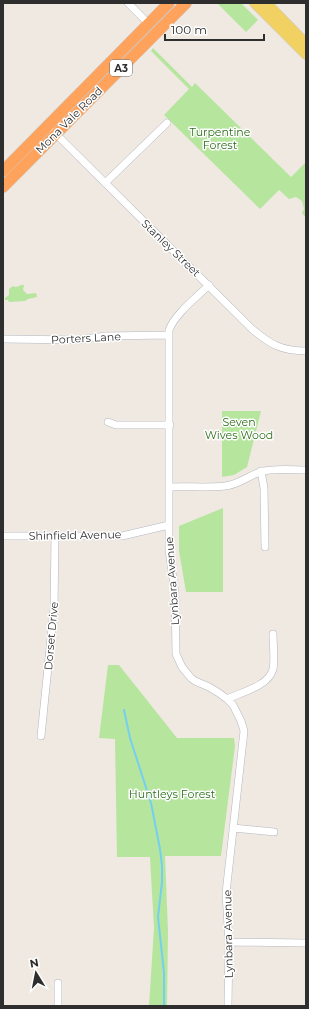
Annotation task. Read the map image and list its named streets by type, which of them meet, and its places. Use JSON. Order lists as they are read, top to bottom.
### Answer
{
  "streets": {
    "highway": ["A3", "Mona Vale Road"],
    "street": [
      "Stanley Street",
      "Porters Lane",
      "Shinfield Avenue",
      "Lynbara Avenue",
      "Dorset Drive"
    ]
  },
  "crossings": [
    ["Mona Vale Road", "Stanley Street"],
    ["Stanley Street", "Lynbara Avenue"],
    ["Porters Lane", "Lynbara Avenue"],
    ["Shinfield Avenue", "Lynbara Avenue"],
    ["Shinfield Avenue", "Dorset Drive"]
  ],
  "parks": ["Turpentine Forest", "Seven Wives Wood", "Huntleys Forest"],
  "scale_bar": "100 m",
  "north": "top"
}
